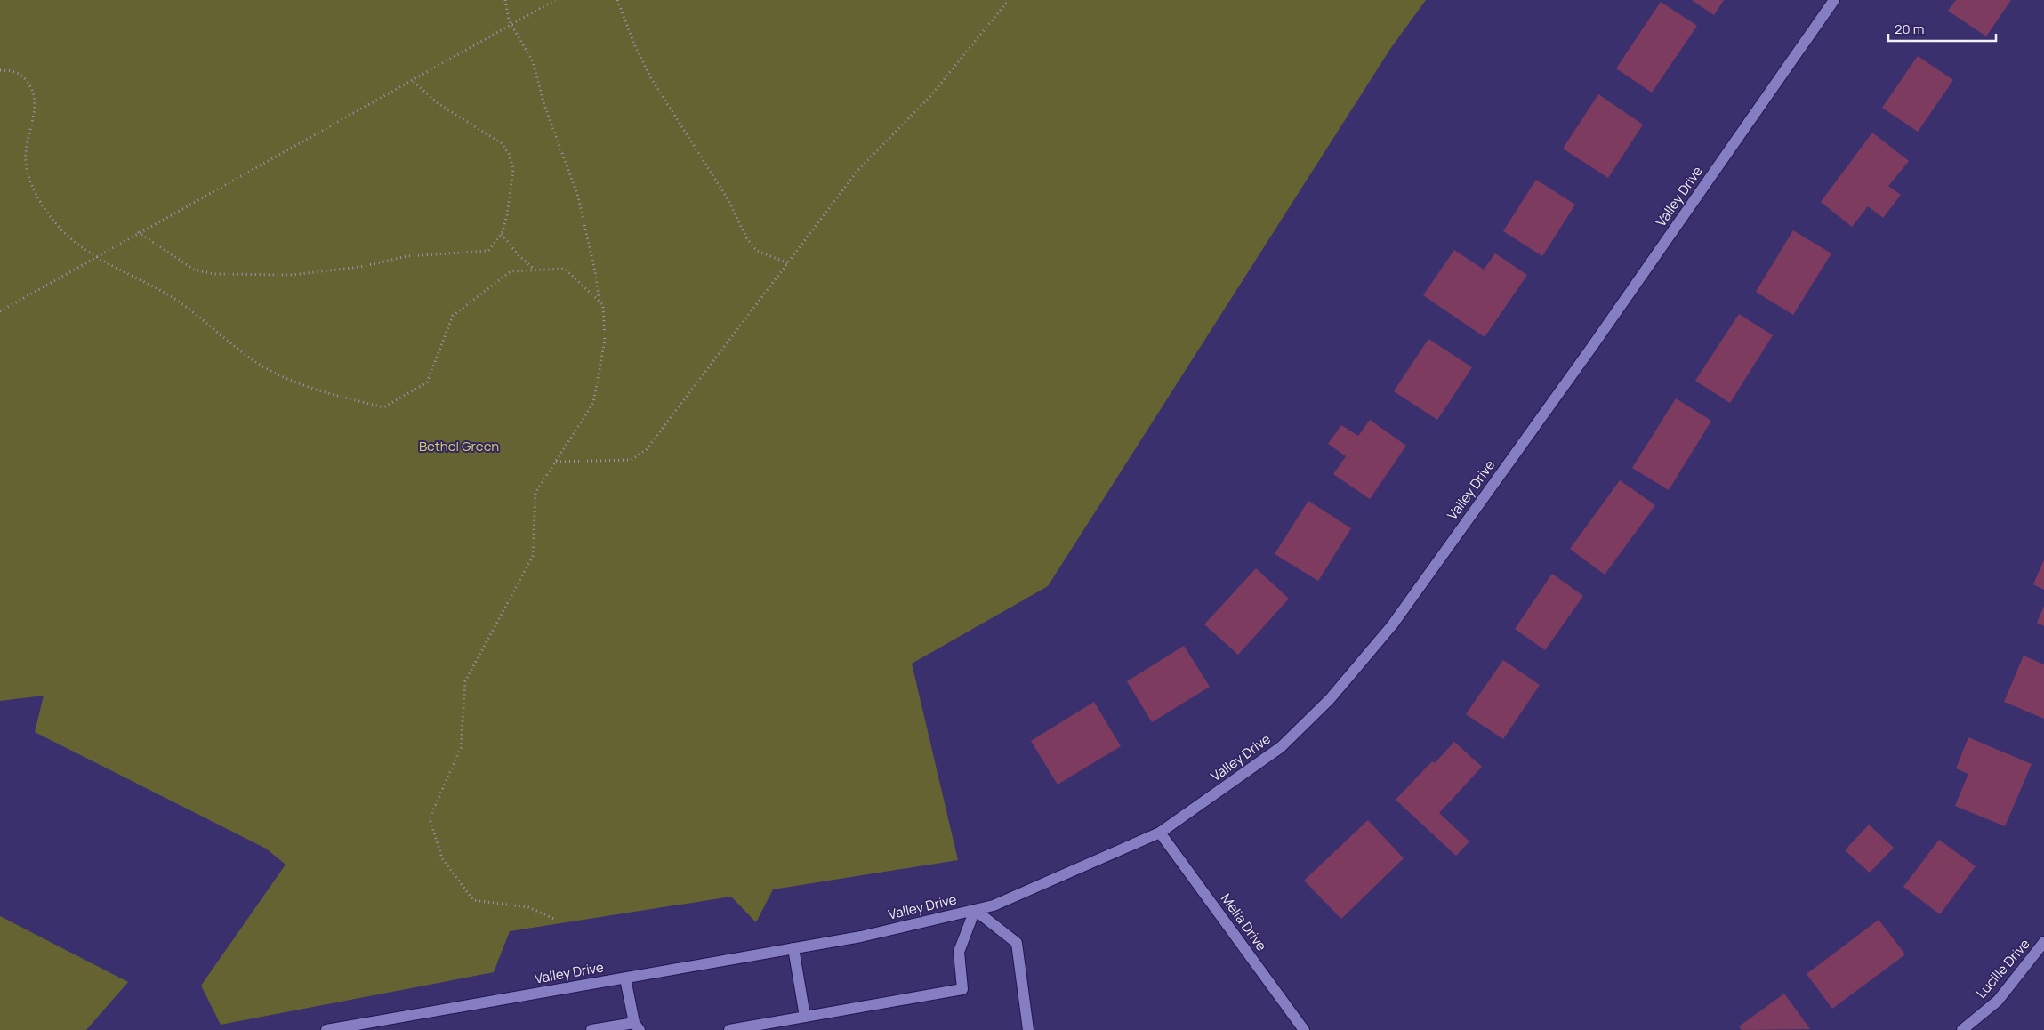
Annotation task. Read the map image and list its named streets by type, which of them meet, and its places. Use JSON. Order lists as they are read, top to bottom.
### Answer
{
  "streets": {
    "street": ["Valley Drive", "Melia Drive", "Lucille Drive"]
  },
  "crossings": [
    ["Valley Drive", "Melia Drive"]
  ],
  "parks": ["Bethel Green"],
  "scale_bar": "20 m"
}
